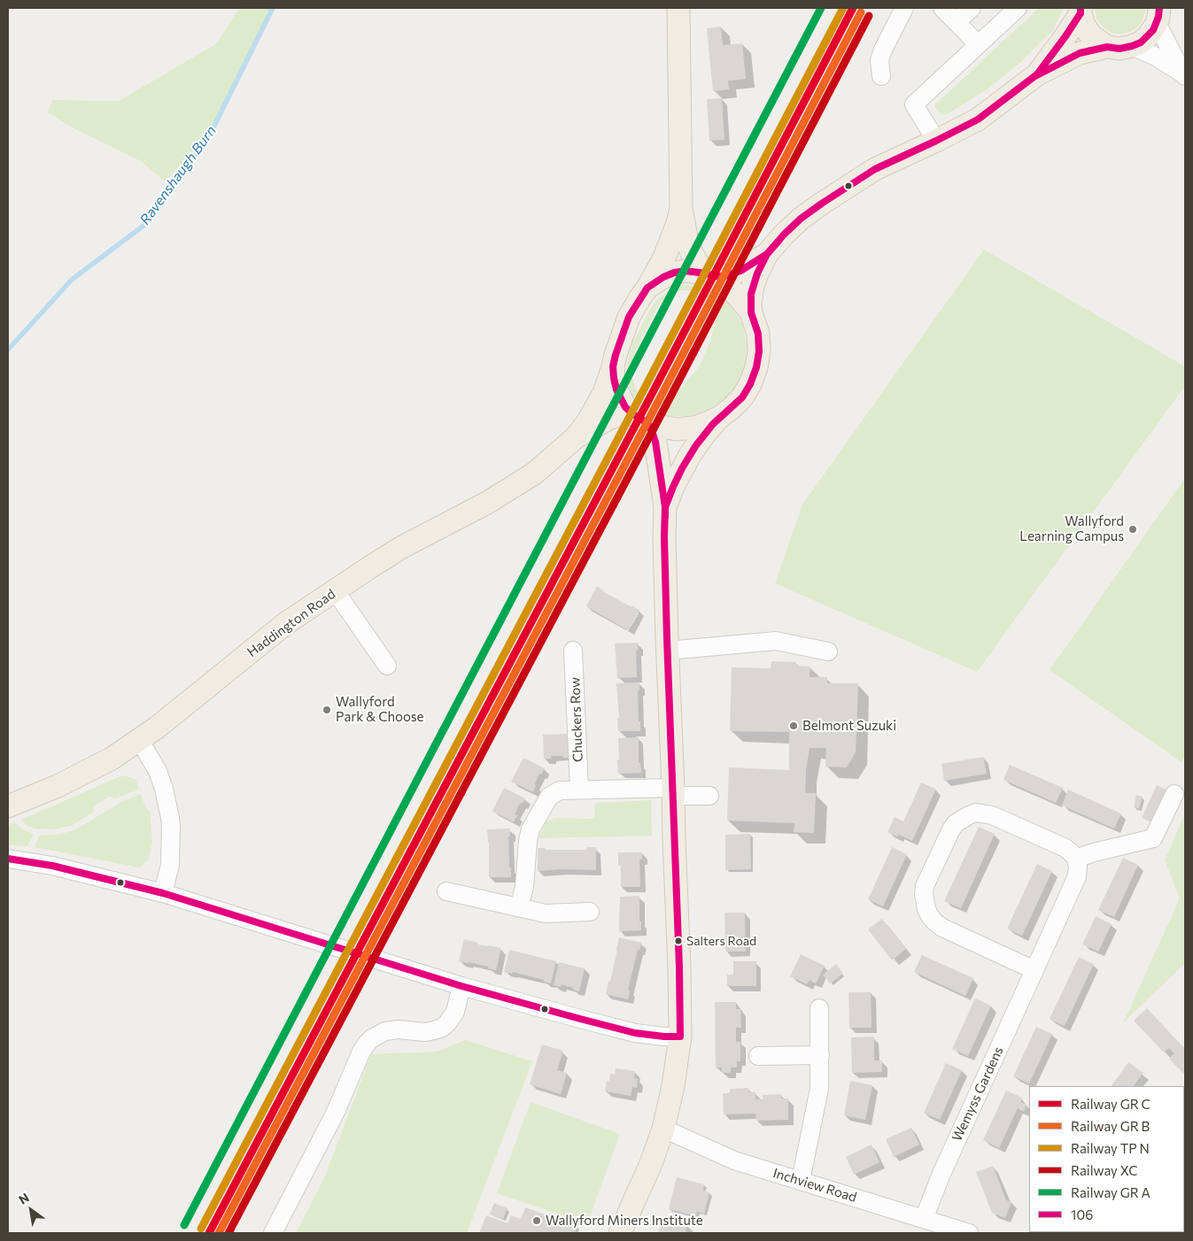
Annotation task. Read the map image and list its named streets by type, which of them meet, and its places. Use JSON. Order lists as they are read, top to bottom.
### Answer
{
  "streets": {
    "main road": ["Haddington Road"],
    "street": ["Chuckers Row", "Wemyss Gardens", "Inchview Road"]
  },
  "crossings": [
    ["Wemyss Gardens", "Inchview Road"]
  ],
  "water": ["Ravenshaugh Burn"],
  "places": [
    "Wallyford Learning Campus",
    "Wallyford Park & Choose",
    "Belmont Suzuki",
    "Salters Road",
    "Wallyford Miners Institute"
  ],
  "lines": ["transit line 106", "rail line XC"],
  "legend": [
    "Railway GR C",
    "Railway GR B",
    "Railway TP N",
    "Railway XC",
    "Railway GR A",
    "106"
  ],
  "north": "top left"
}
